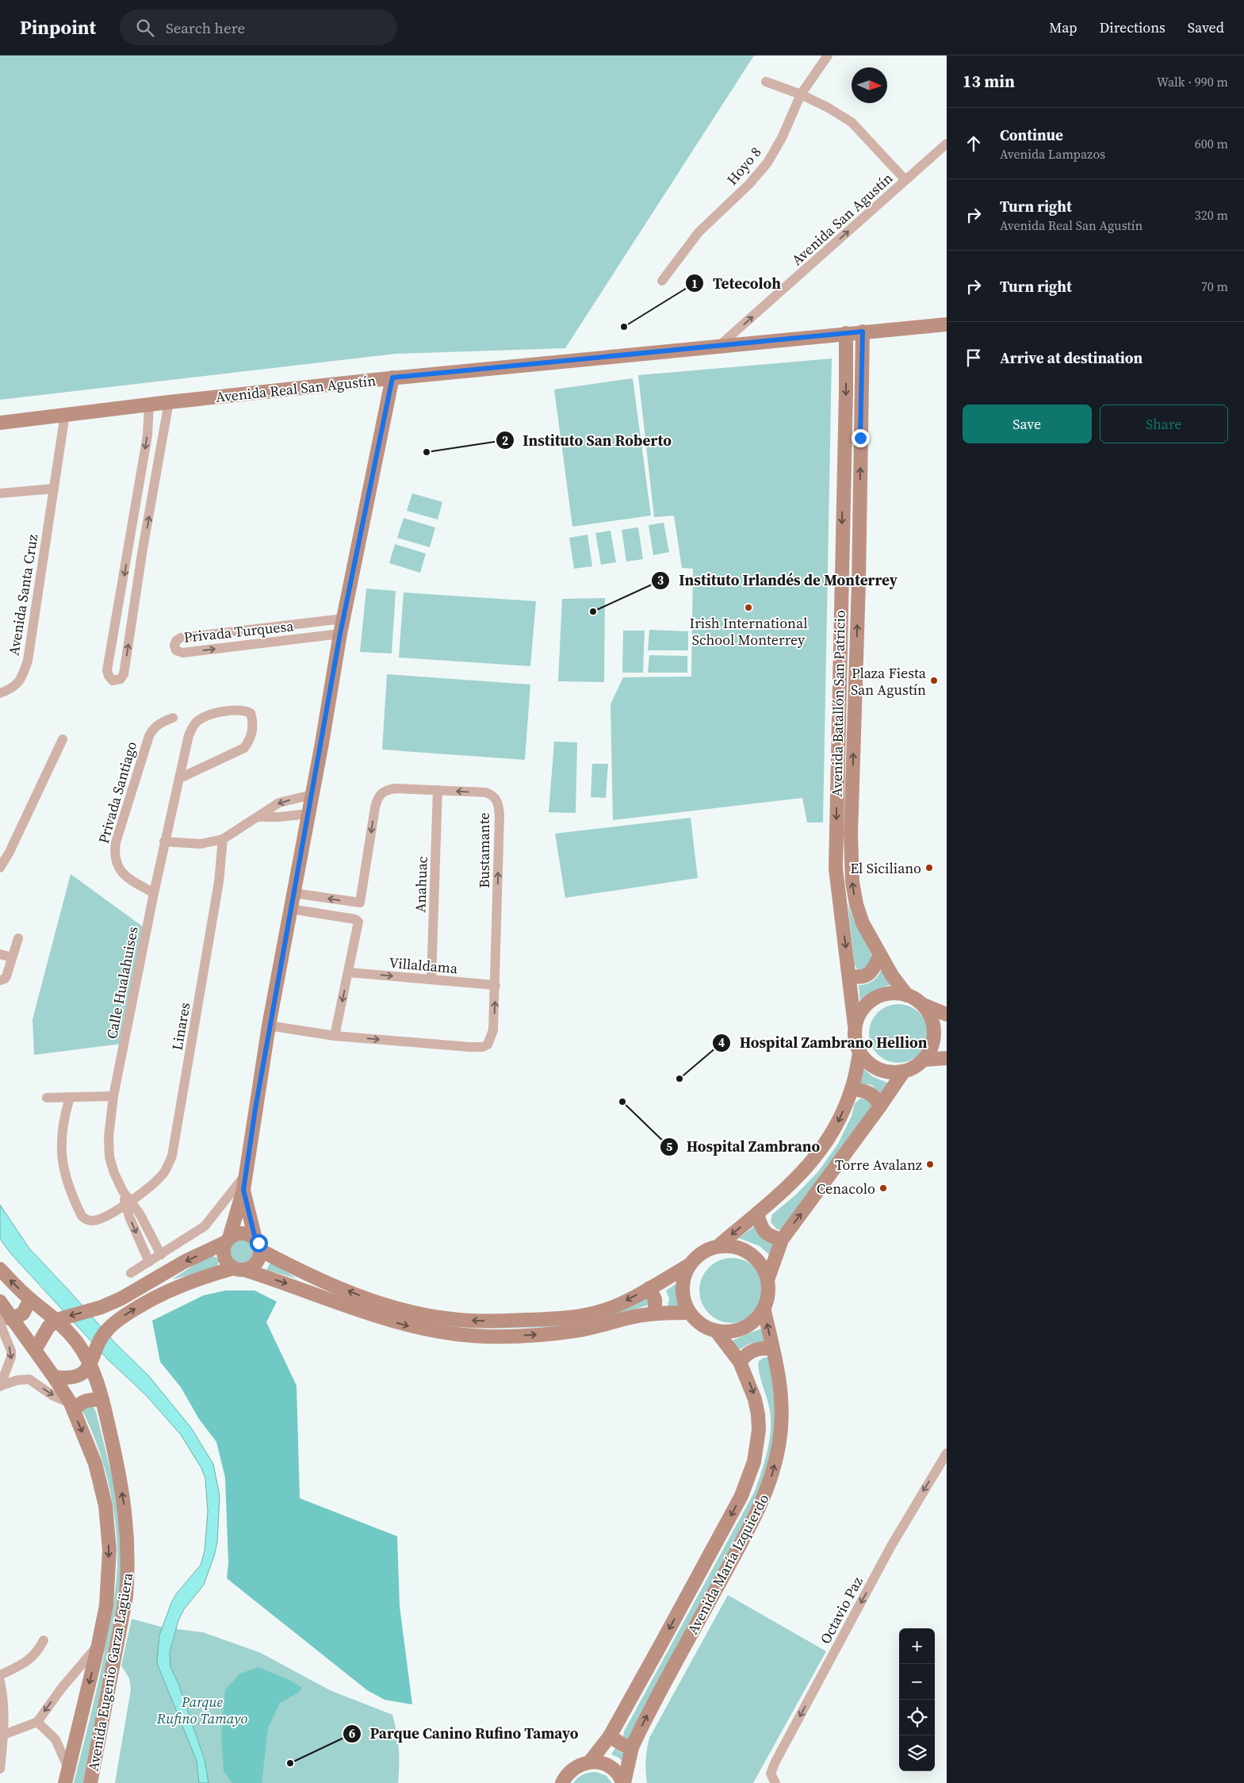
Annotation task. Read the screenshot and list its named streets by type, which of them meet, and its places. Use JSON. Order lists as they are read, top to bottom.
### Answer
{
  "streets": {
    "street": [
      "Hoyo 8",
      "Avenida San Agustín",
      "Avenida Real San Agustín",
      "Avenida Santa Cruz",
      "Privada Turquesa",
      "Avenida Batallón San Patricio",
      "Privada Santiago",
      "Bustamante",
      "Anahuac",
      "Villaldama",
      "Calle Hualahuises",
      "Linares",
      "Avenida María Izquierdo",
      "Octavio Paz",
      "Avenida Eugenio Garza Lagüera"
    ]
  },
  "crossings": [
    ["Avenida San Agustín", "Avenida Real San Agustín"],
    ["Avenida Real San Agustín", "Avenida Santa Cruz"],
    ["Avenida Real San Agustín", "Avenida Batallón San Patricio"],
    ["Privada Santiago", "Calle Hualahuises"],
    ["Bustamante", "Anahuac"],
    ["Bustamante", "Villaldama"],
    ["Anahuac", "Villaldama"],
    ["Calle Hualahuises", "Linares"]
  ],
  "one_way": ["Avenida San Agustín", "Villaldama", "Octavio Paz"],
  "parks": ["Parque Rufino Tamayo"],
  "places": [
    "Tetecoloh",
    "Instituto San Roberto",
    "Irish International School Monterrey",
    "Instituto Irlandés de Monterrey",
    "Plaza Fiesta San Agustín",
    "El Siciliano",
    "Hospital Zambrano Hellion",
    "Hospital Zambrano",
    "Torre Avalanz",
    "Cenacolo",
    "Parque Canino Rufino Tamayo"
  ],
  "north": "right",
  "page": {
    "header": "Pinpoint",
    "search": "Search here",
    "nav": ["Map", "Directions", "Saved"],
    "heading": ["13 min", "Walk · 990 m"],
    "list": [
      ["Continue", "Avenida Lampazos", "600 m"],
      ["Turn right", "Avenida Real San Agustín", "320 m"],
      ["Turn right", "70 m"],
      "Arrive at destination"
    ],
    "buttons": ["Save", "Share"],
    "map_buttons": ["+", "−"]
  }
}
